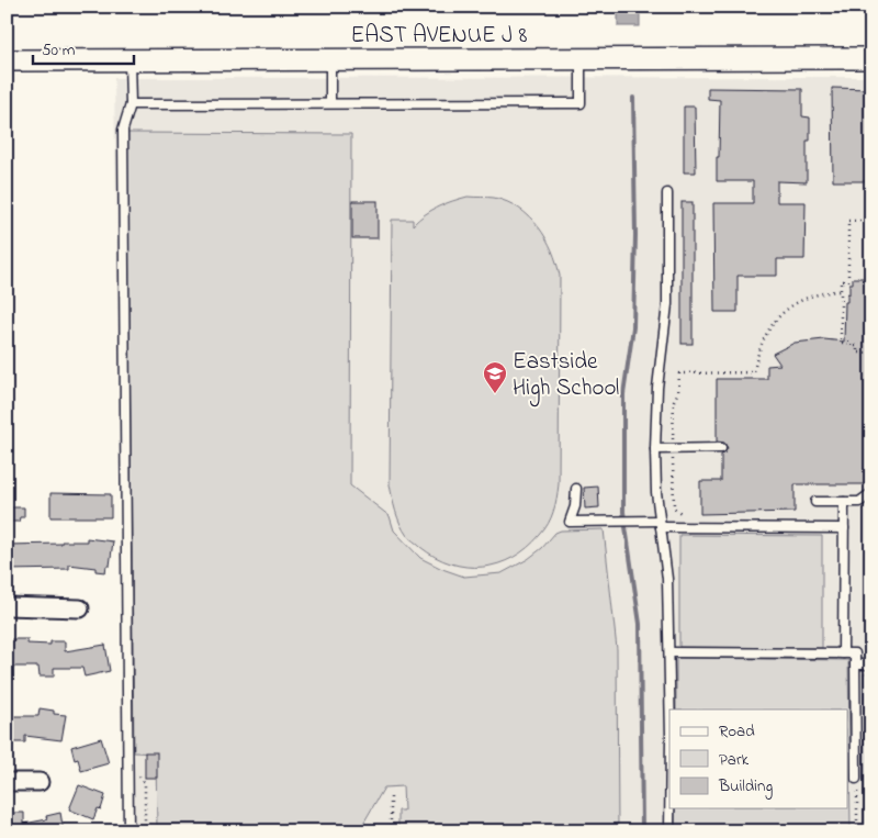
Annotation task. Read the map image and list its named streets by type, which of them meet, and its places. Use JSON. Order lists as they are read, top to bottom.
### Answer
{
  "streets": {
    "street": ["EAST AVENUE J 8"]
  },
  "places": {
    "school or university": ["Eastside High School"]
  },
  "legend": ["Road", "Park", "Building"],
  "scale_bar": "50 m"
}
